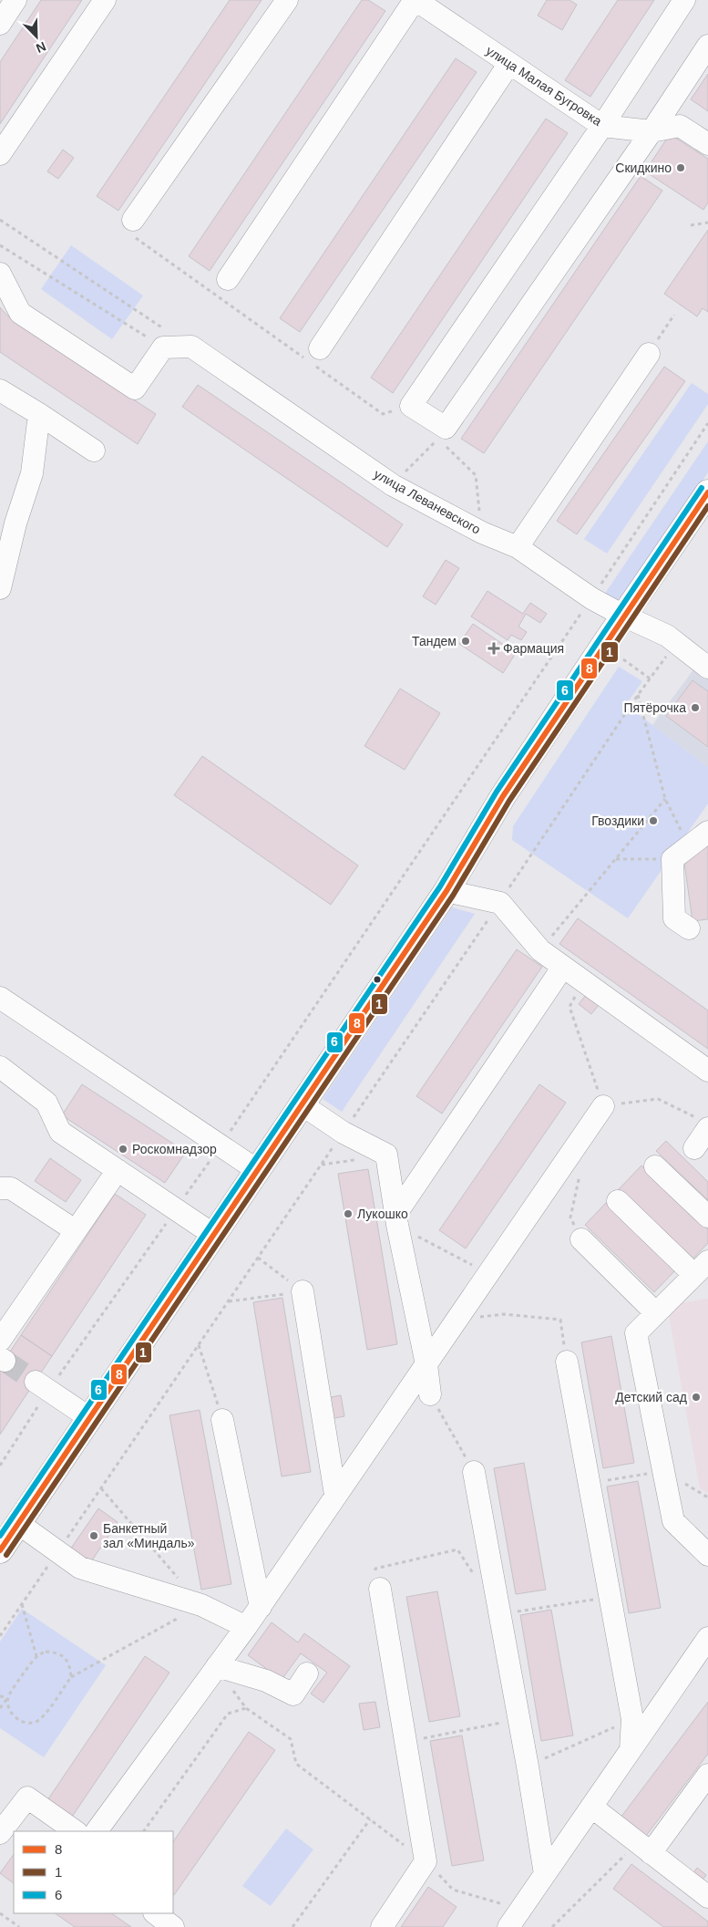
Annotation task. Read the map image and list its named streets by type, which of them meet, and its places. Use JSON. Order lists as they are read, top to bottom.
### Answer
{
  "streets": {
    "street": ["улица Малая Бугровка", "улица Леваневского"]
  },
  "places": {
    "other": [
      "Скидкино",
      "Тандем",
      "Пятёрочка",
      "Гвоздики",
      "Роскомнадзор",
      "Лукошко",
      "Детский сад",
      "Банкетный зал «Миндаль»"
    ],
    "health": ["Фармация"]
  },
  "lines": ["transit line 6", "transit line 8", "transit line 1"],
  "legend": ["8", "1", "6"],
  "north": "bottom right"
}
